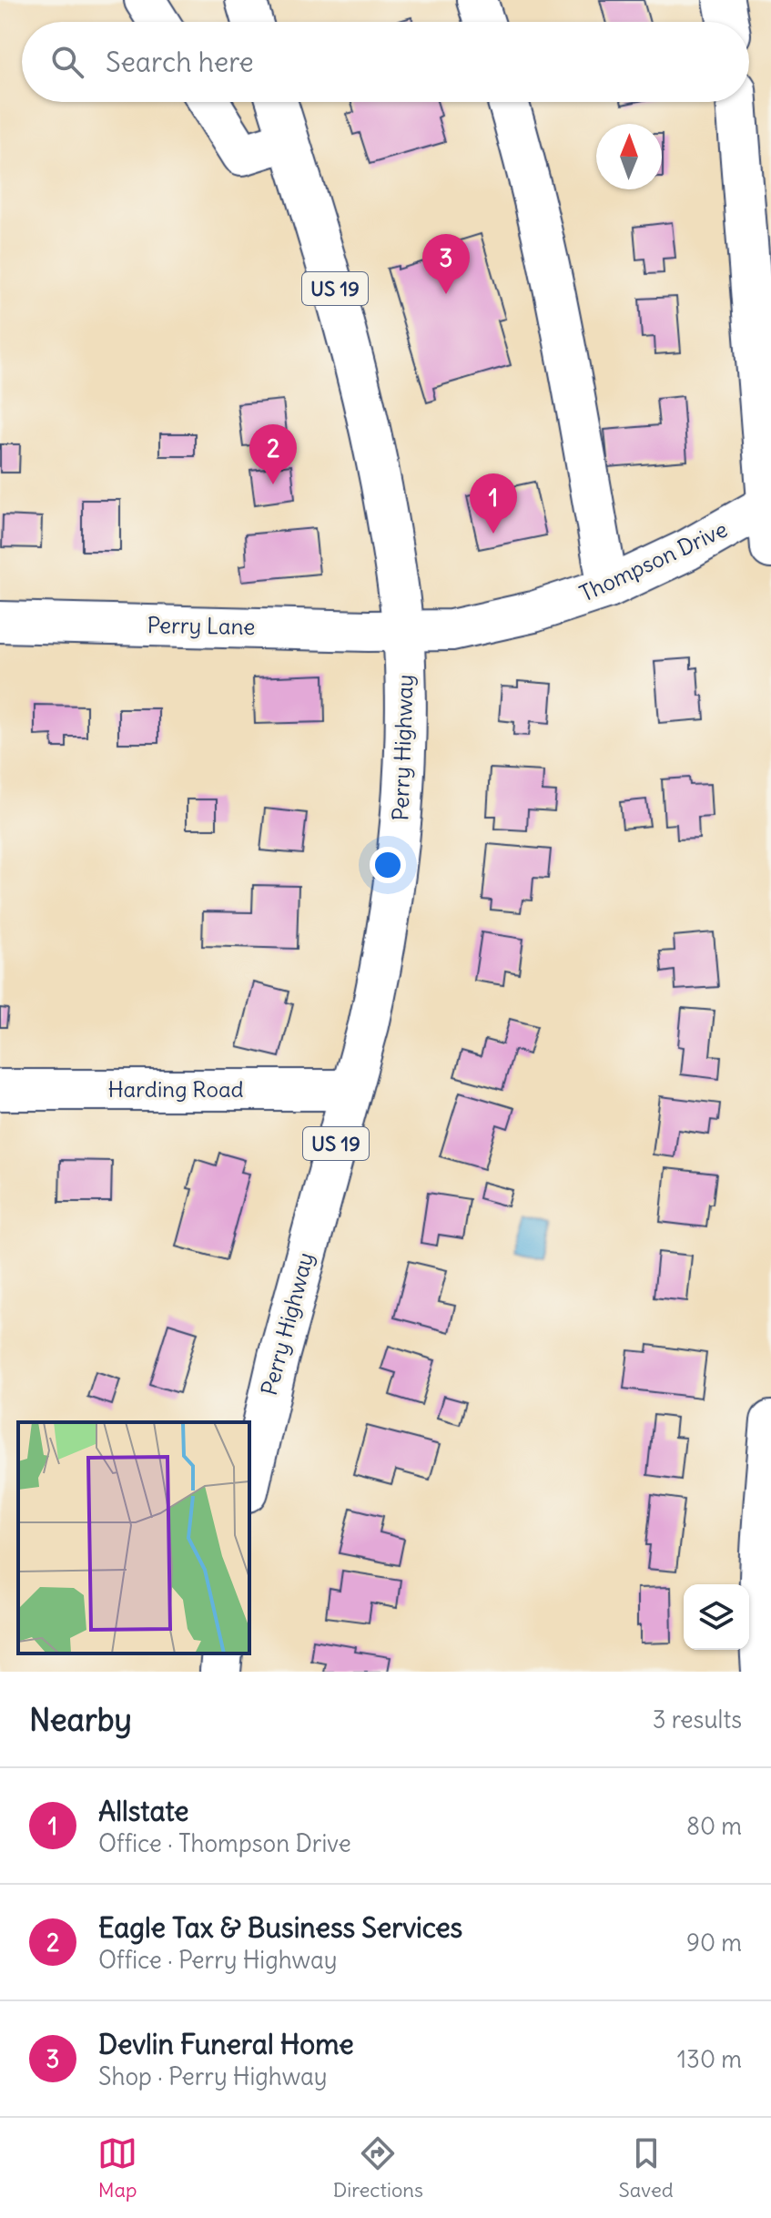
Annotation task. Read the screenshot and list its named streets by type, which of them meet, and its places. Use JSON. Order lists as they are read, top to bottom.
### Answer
{
  "streets": {
    "street": [
      "US 19",
      "Thompson Drive",
      "Perry Lane",
      "Perry Highway",
      "Harding Road"
    ]
  },
  "crossings": [
    ["Thompson Drive", "Perry Lane"],
    ["Thompson Drive", "Perry Highway"],
    ["Perry Lane", "Perry Highway"],
    ["Perry Highway", "Harding Road"]
  ],
  "north": "top",
  "page": {
    "search": "Search here",
    "pins": ["3", "2", "1"],
    "heading": ["Nearby", "3 results"],
    "list": [
      {
        "mark": "1",
        "name": "Allstate",
        "note": "Office · Thompson Drive",
        "value": "80 m"
      },
      {
        "mark": "2",
        "name": "Eagle Tax & Business Services",
        "note": "Office · Perry Highway",
        "value": "90 m"
      },
      {
        "mark": "3",
        "name": "Devlin Funeral Home",
        "note": "Shop · Perry Highway",
        "value": "130 m"
      }
    ],
    "nav": ["Map", "Directions", "Saved"]
  }
}
